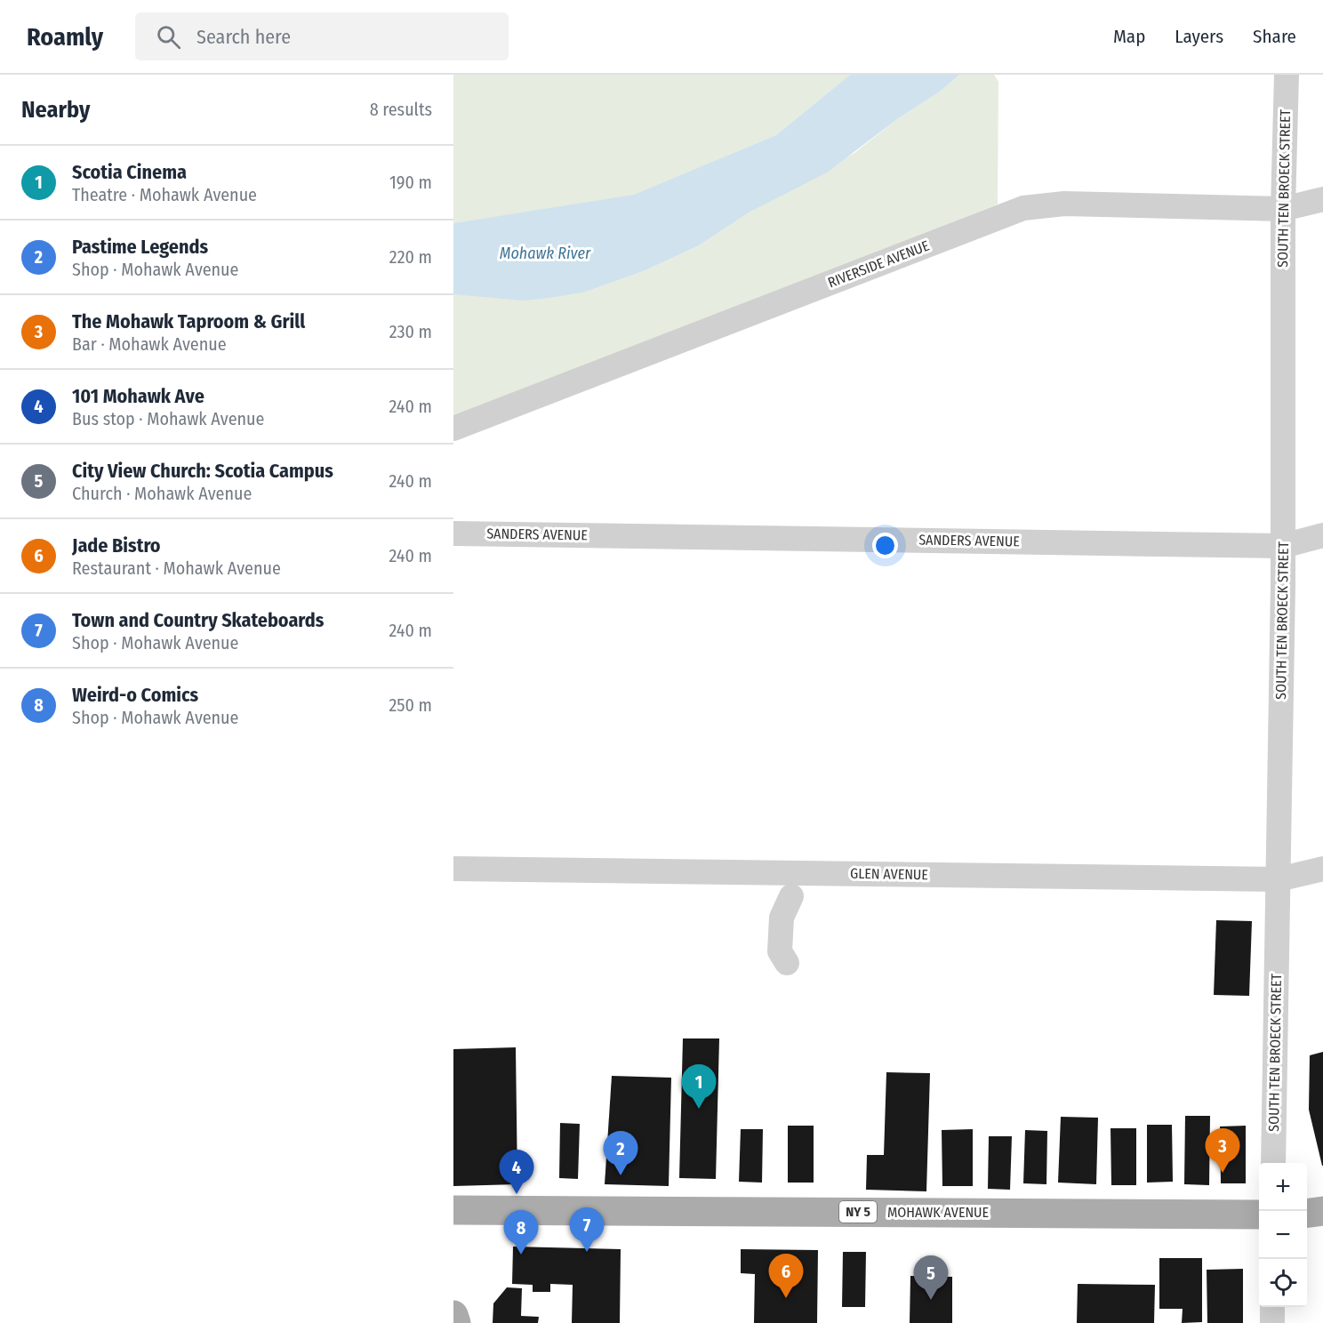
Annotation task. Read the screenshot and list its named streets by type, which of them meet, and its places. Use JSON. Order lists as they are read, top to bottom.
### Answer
{
  "streets": {
    "main road": ["NY 5", "MOHAWK AVENUE"],
    "street": [
      "SOUTH TEN BROECK STREET",
      "RIVERSIDE AVENUE",
      "SANDERS AVENUE",
      "GLEN AVENUE"
    ]
  },
  "crossings": [
    ["SOUTH TEN BROECK STREET", "RIVERSIDE AVENUE"],
    ["SOUTH TEN BROECK STREET", "SANDERS AVENUE"],
    ["SOUTH TEN BROECK STREET", "GLEN AVENUE"]
  ],
  "water": ["Mohawk River"],
  "page": {
    "header": "Roamly",
    "search": "Search here",
    "nav": ["Map", "Layers", "Share"],
    "heading": ["Nearby", "8 results"],
    "list": [
      {
        "mark": "1",
        "name": "Scotia Cinema",
        "note": "Theatre · Mohawk Avenue",
        "value": "190 m"
      },
      {
        "mark": "2",
        "name": "Pastime Legends",
        "note": "Shop · Mohawk Avenue",
        "value": "220 m"
      },
      {
        "mark": "3",
        "name": "The Mohawk Taproom & Grill",
        "note": "Bar · Mohawk Avenue",
        "value": "230 m"
      },
      {
        "mark": "4",
        "name": "101 Mohawk Ave",
        "note": "Bus stop · Mohawk Avenue",
        "value": "240 m"
      },
      {
        "mark": "5",
        "name": "City View Church: Scotia Campus",
        "note": "Church · Mohawk Avenue",
        "value": "240 m"
      },
      {
        "mark": "6",
        "name": "Jade Bistro",
        "note": "Restaurant · Mohawk Avenue",
        "value": "240 m"
      },
      {
        "mark": "7",
        "name": "Town and Country Skateboards",
        "note": "Shop · Mohawk Avenue",
        "value": "240 m"
      },
      {
        "mark": "8",
        "name": "Weird-o Comics",
        "note": "Shop · Mohawk Avenue",
        "value": "250 m"
      }
    ],
    "pins": [
      "1",
      "3",
      "2",
      "4",
      "7",
      "8",
      "6",
      "5"
    ],
    "map_buttons": ["+", "−"]
  }
}
